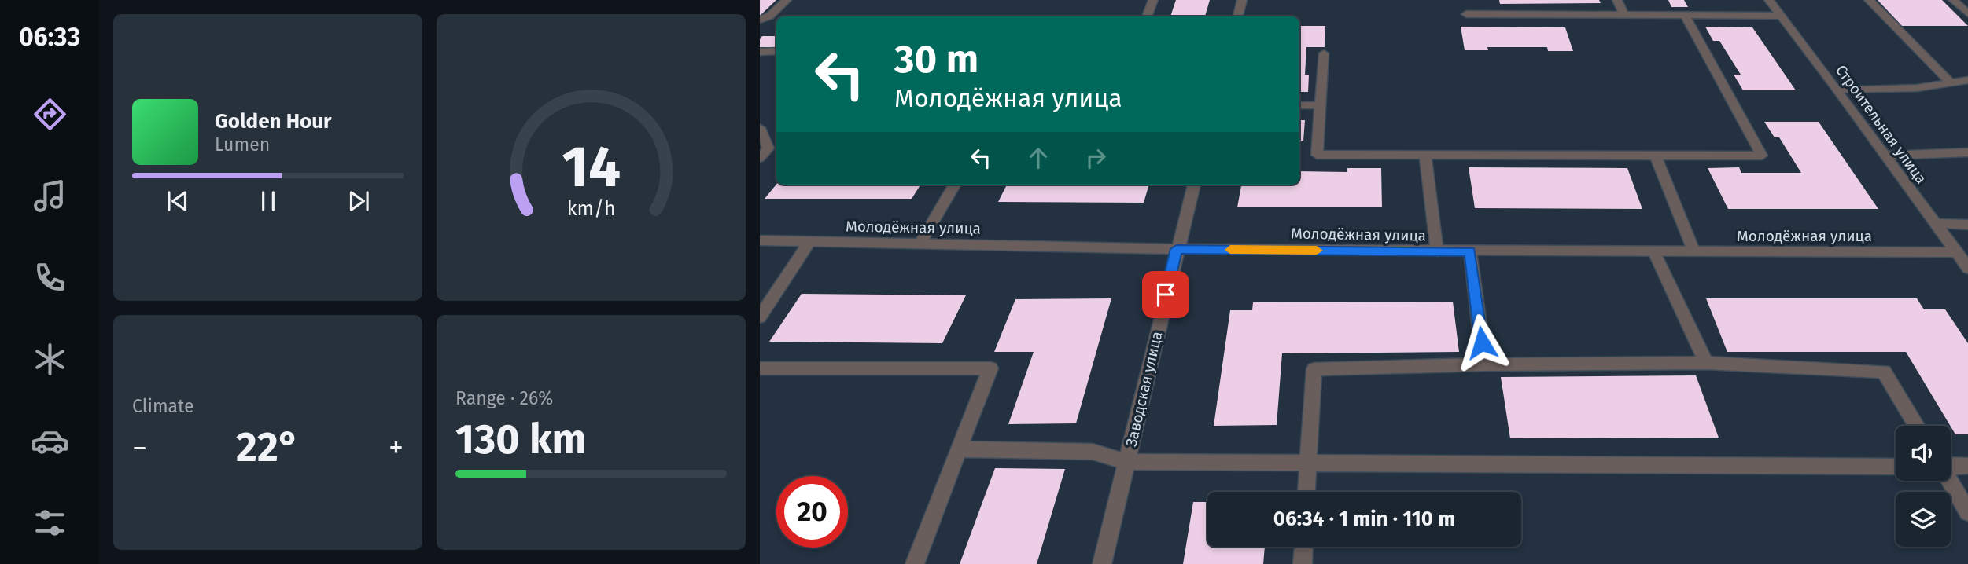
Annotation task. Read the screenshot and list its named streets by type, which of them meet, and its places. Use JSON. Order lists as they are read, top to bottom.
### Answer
{
  "streets": {
    "street": ["Строительная улица", "Молодёжная улица", "Заводская улица"]
  },
  "crossings": [
    ["Строительная улица", "Молодёжная улица"],
    ["Молодёжная улица", "Заводская улица"]
  ],
  "page": {
    "tabs": "06:33",
    "turn": ["30 m", "Молодёжная улица"],
    "song": ["Golden Hour", "Lumen"],
    "tile": [
      "Climate",
      ["Range · 26%", "130 km"]
    ],
    "heat": ["−", "22°", "+"],
    "limit": "20",
    "trip": "06:34 · 1 min · 110 m",
    "gauge": ["14", "km/h"]
  }
}
